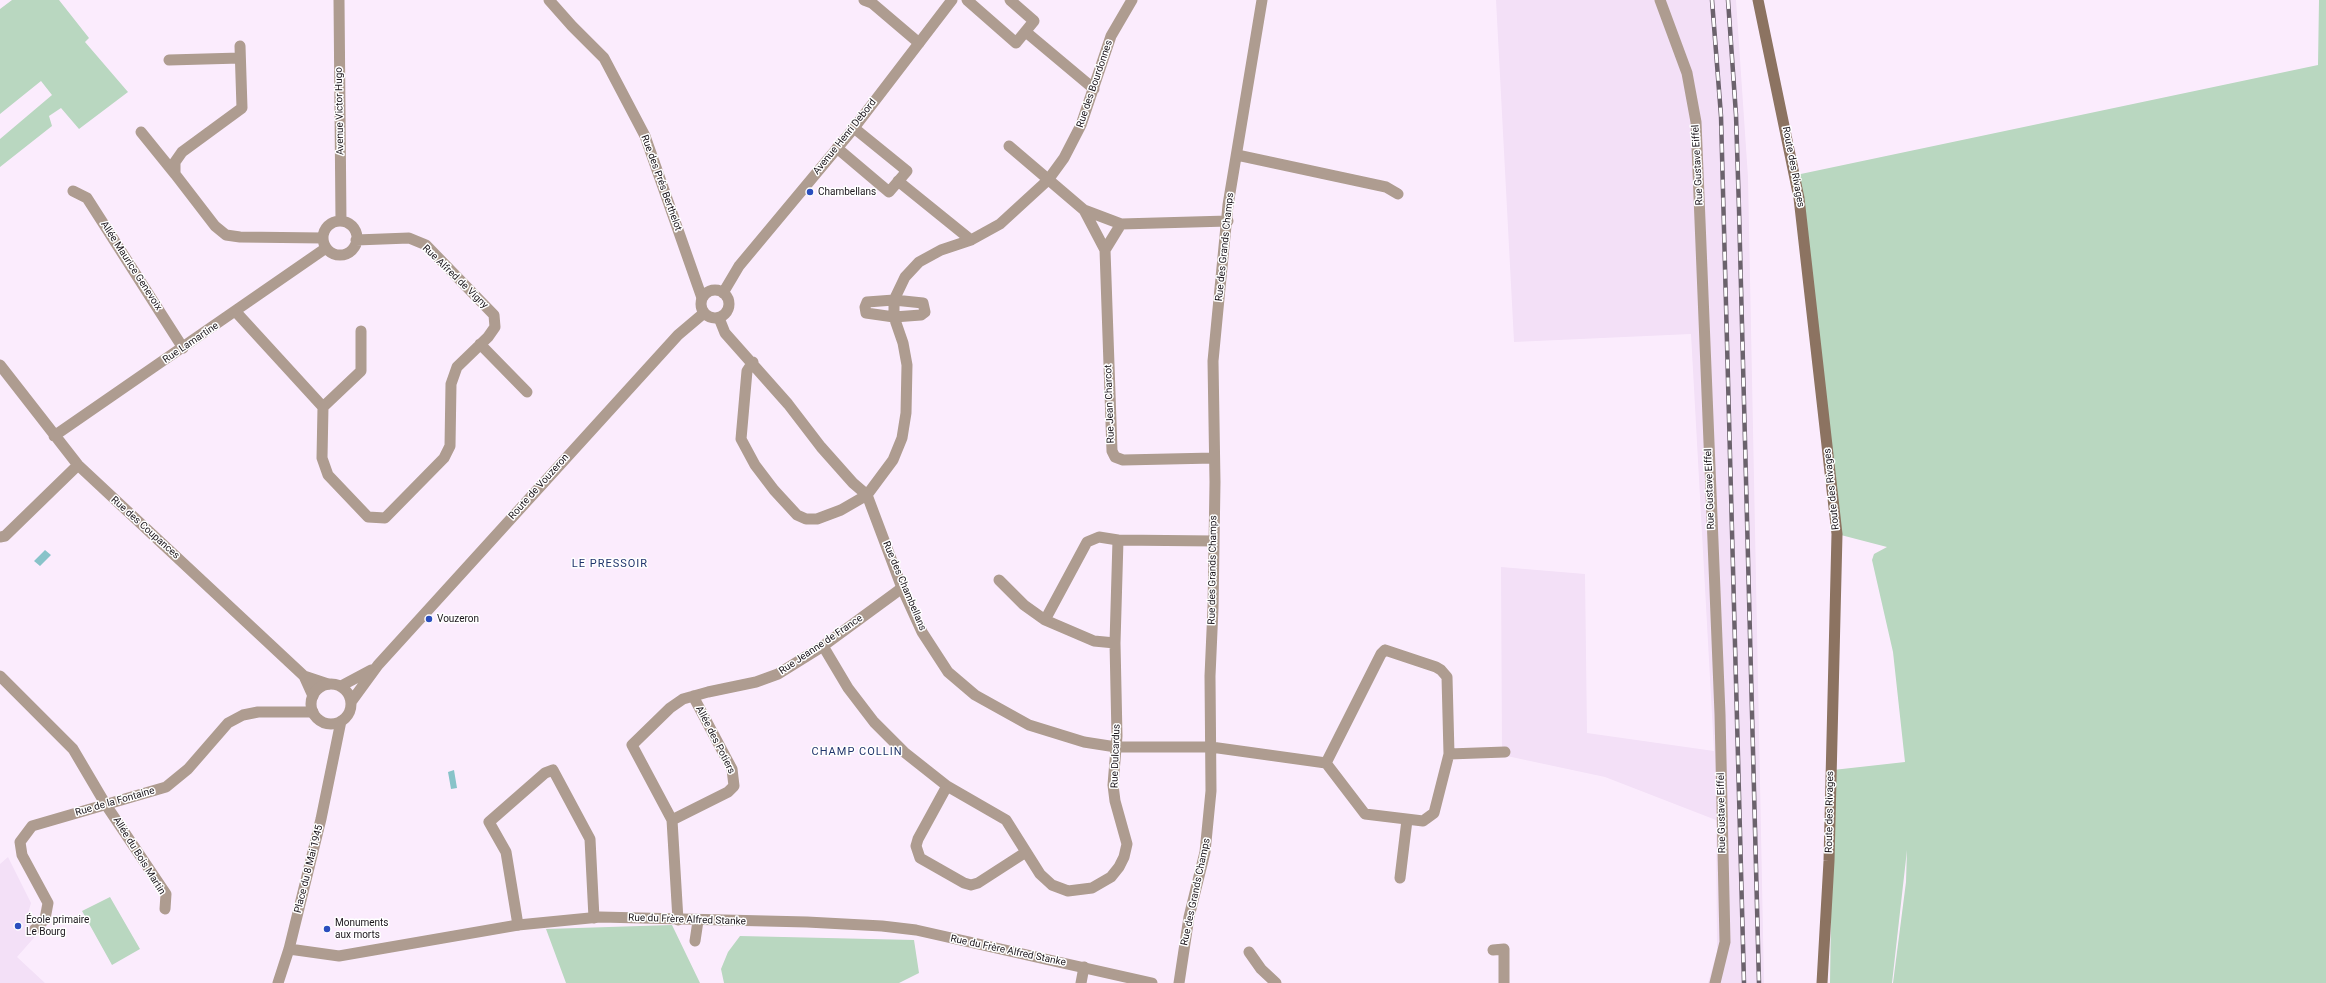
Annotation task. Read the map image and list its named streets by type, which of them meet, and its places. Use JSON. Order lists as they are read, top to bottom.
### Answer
{
  "streets": {
    "main road": ["Route des Rivages"],
    "street": [
      "Rue des Bourdonnes",
      "Avenue Victor Hugo",
      "Avenue Henri Debord",
      "Rue Gustave Eiffel",
      "Rue des Prés Berthelot",
      "Rue des Grands Champs",
      "Allée Maurice Genevoix",
      "Rue Alfred de Vigny",
      "Rue Lamartine",
      "Rue Jean Charcot",
      "Route de Vouzeron",
      "Rue des Coupances",
      "Rue des Chambellans",
      "Rue Jeanne de France",
      "Allée des Potiers",
      "Rue Dulcardus",
      "Rue de la Fontaine",
      "Allée du Bois Martin",
      "Place du 8 Mai 1945",
      "Rue du Frère Alfred Stanke"
    ]
  },
  "crossings": [
    ["Rue des Bourdonnes", "Rue Jean Charcot"],
    ["Rue des Bourdonnes", "Rue des Chambellans"],
    ["Avenue Victor Hugo", "Rue Alfred de Vigny"],
    ["Avenue Victor Hugo", "Rue Lamartine"],
    ["Avenue Henri Debord", "Rue des Prés Berthelot"],
    ["Avenue Henri Debord", "Route de Vouzeron"],
    ["Avenue Henri Debord", "Rue des Chambellans"],
    ["Rue des Prés Berthelot", "Route de Vouzeron"],
    ["Rue des Prés Berthelot", "Rue des Chambellans"],
    ["Rue des Grands Champs", "Rue Jean Charcot"],
    ["Rue des Grands Champs", "Rue des Chambellans"],
    ["Allée Maurice Genevoix", "Rue Lamartine"],
    ["Rue Alfred de Vigny", "Rue Lamartine"],
    ["Rue Lamartine", "Rue des Coupances"],
    ["Route de Vouzeron", "Rue des Coupances"],
    ["Route de Vouzeron", "Rue des Chambellans"],
    ["Route de Vouzeron", "Rue de la Fontaine"],
    ["Route de Vouzeron", "Place du 8 Mai 1945"],
    ["Rue des Coupances", "Rue de la Fontaine"],
    ["Rue des Coupances", "Place du 8 Mai 1945"],
    ["Rue des Chambellans", "Rue Jeanne de France"],
    ["Rue des Chambellans", "Rue Dulcardus"],
    ["Rue Jeanne de France", "Allée des Potiers"],
    ["Rue Jeanne de France", "Rue Dulcardus"],
    ["Rue de la Fontaine", "Allée du Bois Martin"],
    ["Rue de la Fontaine", "Place du 8 Mai 1945"],
    ["Place du 8 Mai 1945", "Rue du Frère Alfred Stanke"]
  ],
  "districts": ["LE PRESSOIR", "CHAMP COLLIN"],
  "places": [
    "Chambellans",
    "Vouzeron",
    "École primaire Le Bourg",
    "Monuments aux morts"
  ]
}
